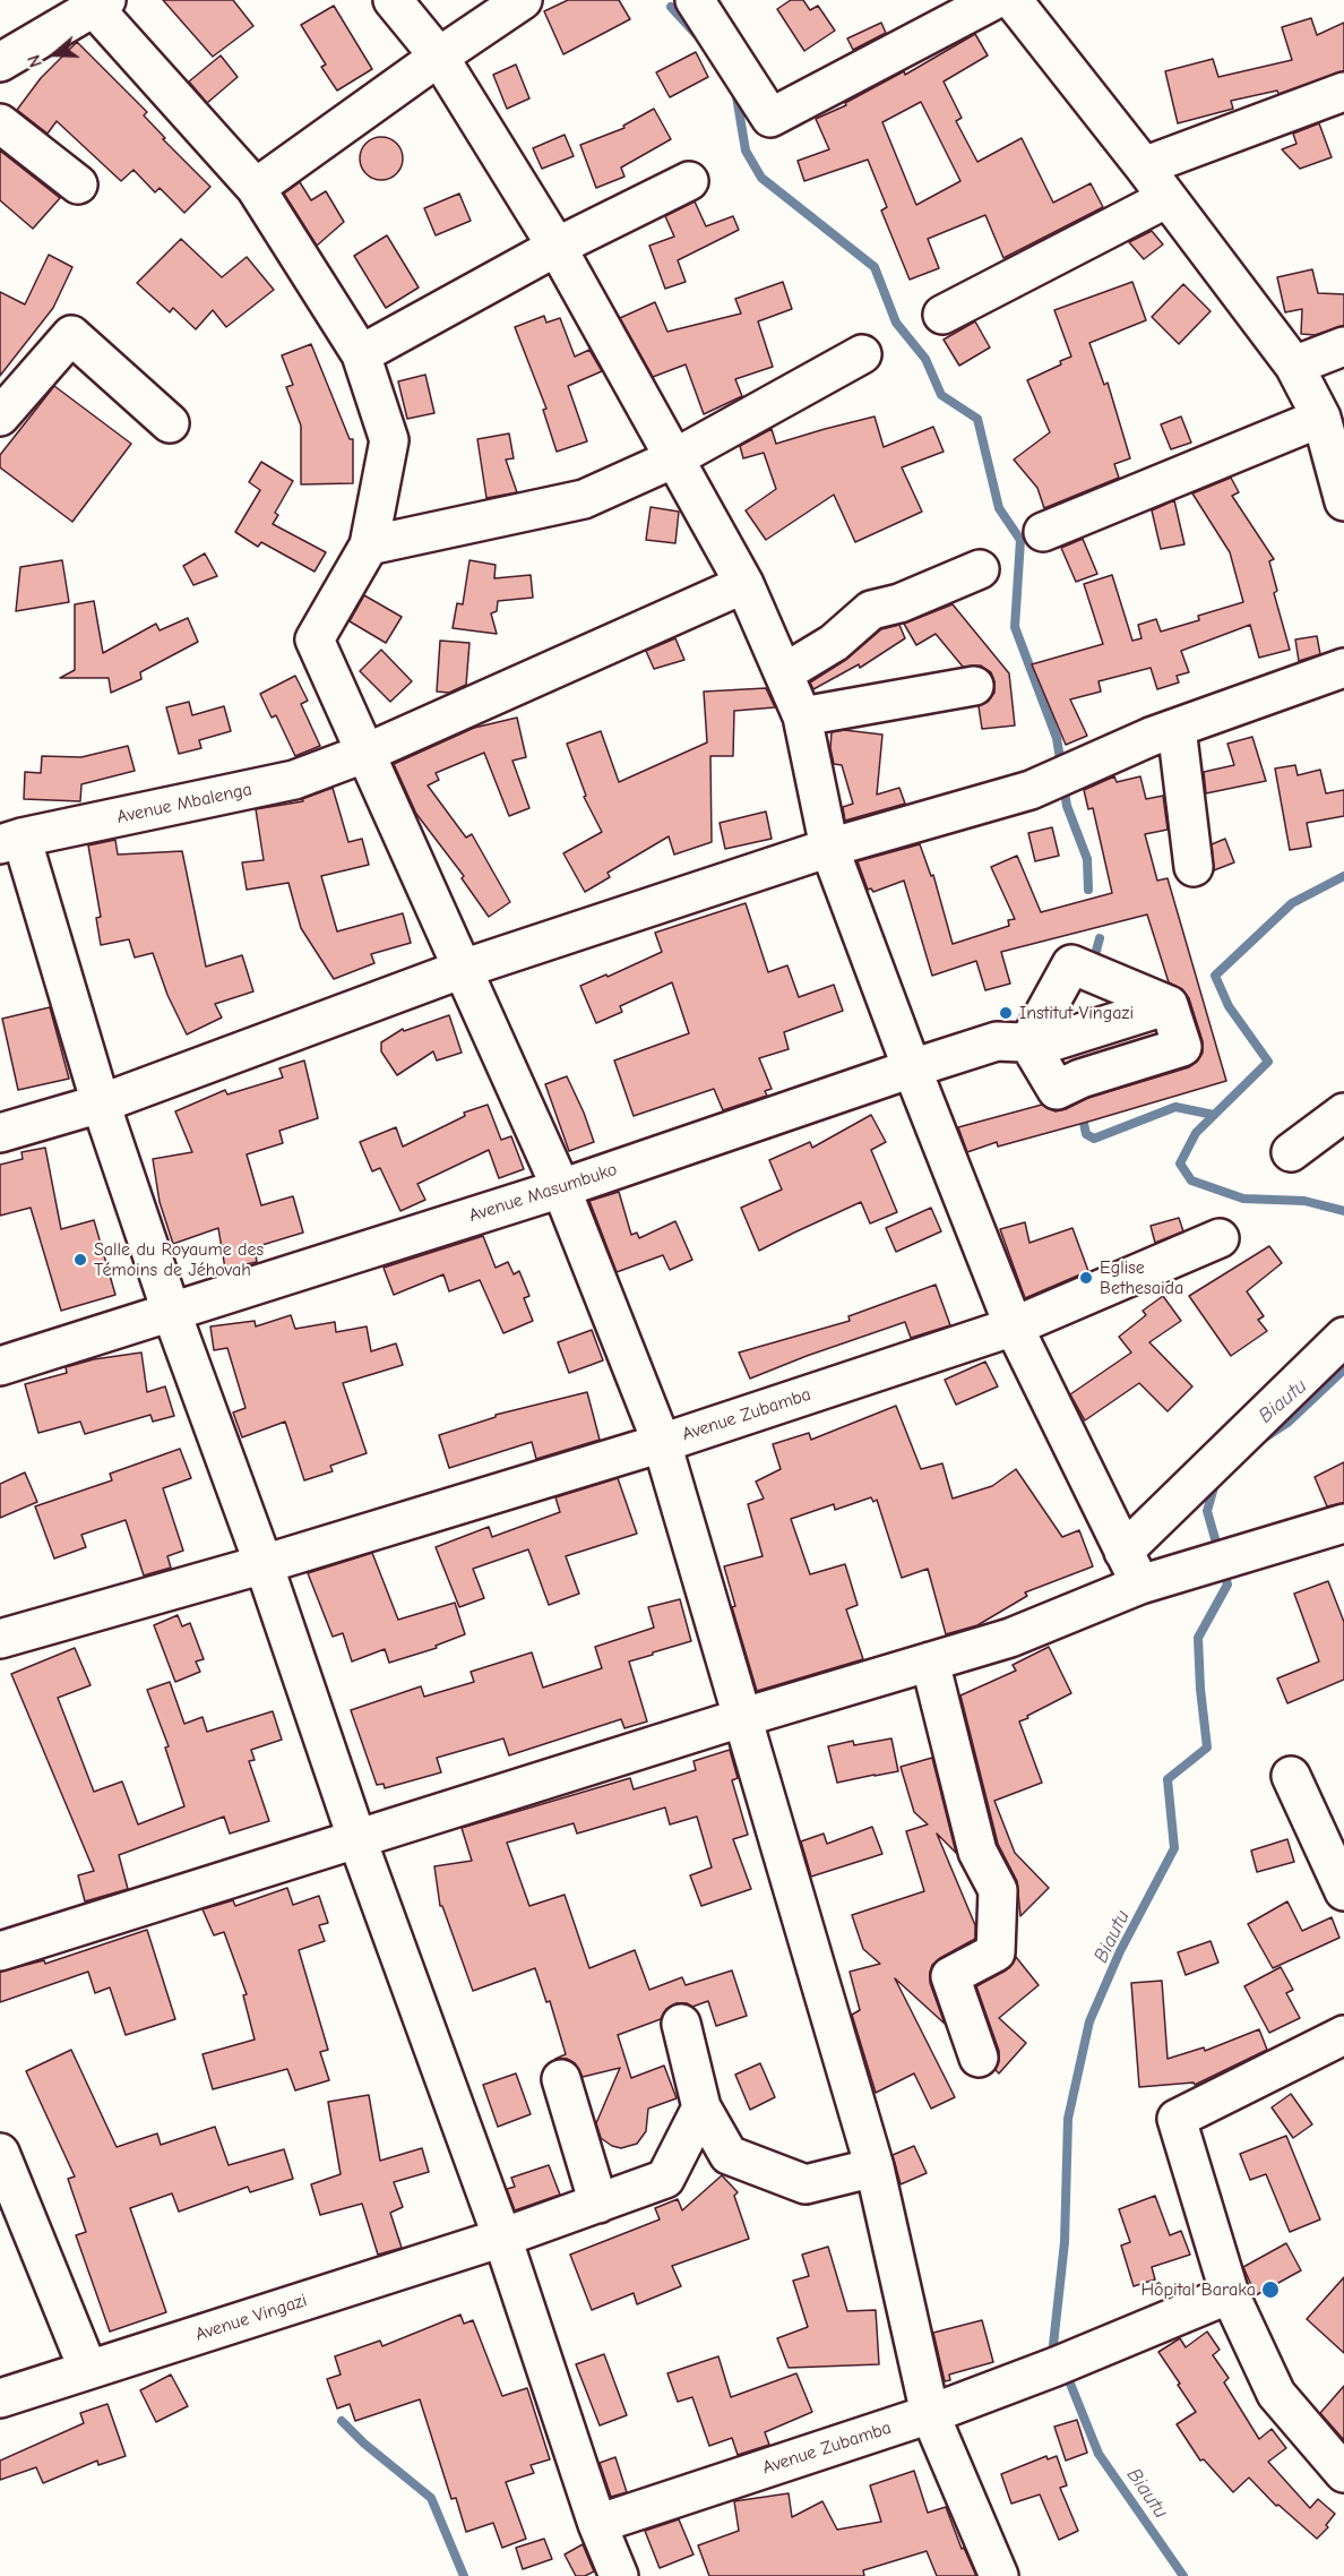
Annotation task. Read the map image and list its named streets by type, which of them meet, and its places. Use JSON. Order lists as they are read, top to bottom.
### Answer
{
  "streets": {
    "street": [
      "Avenue Mbalenga",
      "Avenue Masumbuko",
      "Avenue Zubamba",
      "Avenue Vingazi"
    ]
  },
  "water": ["Biautu"],
  "places": [
    "Institut Vingazi",
    "Salle du Royaume des Témoins de Jéhovah",
    "Eglise Bethesaida",
    "Hôpital Baraka"
  ],
  "north": "left"
}
